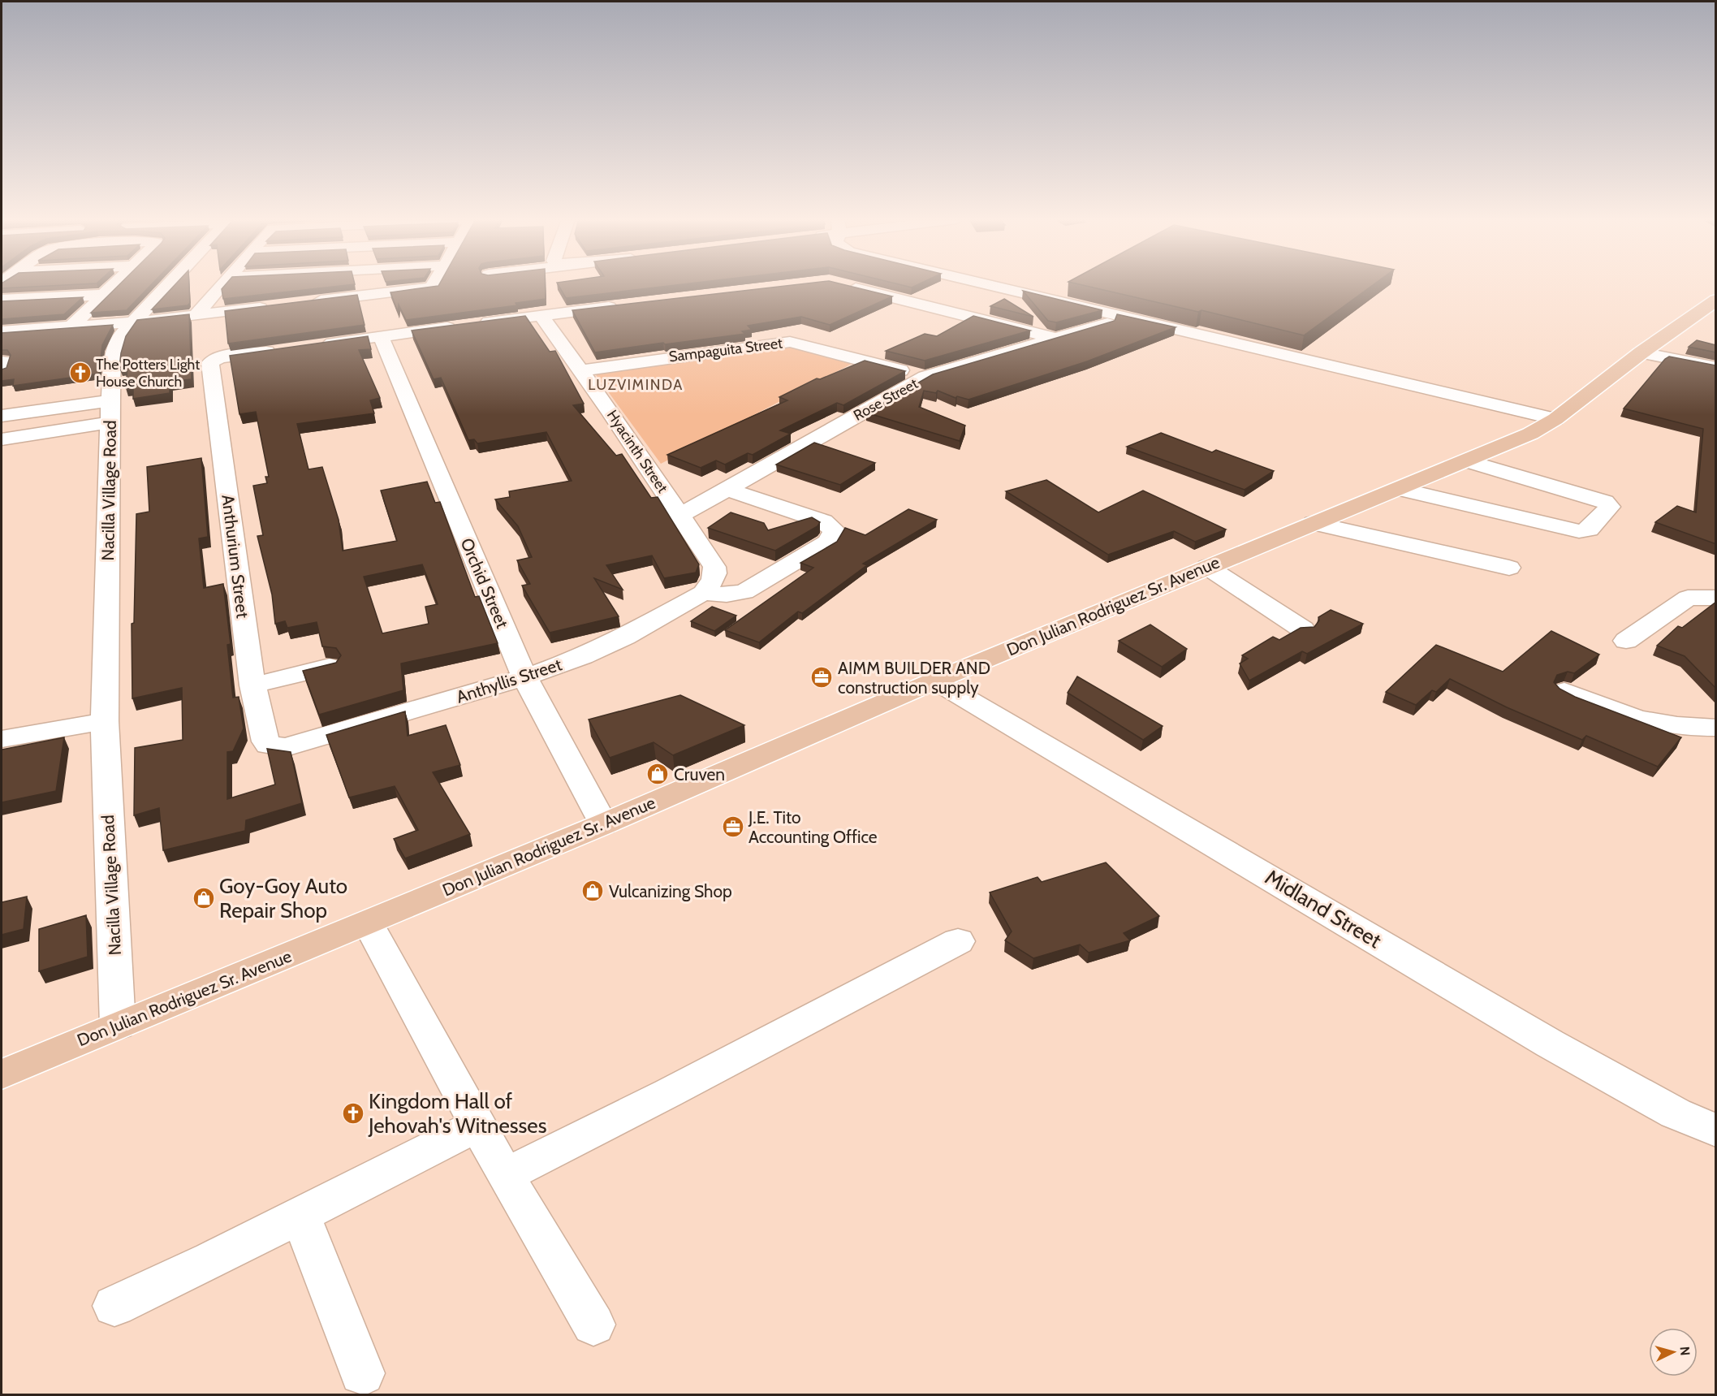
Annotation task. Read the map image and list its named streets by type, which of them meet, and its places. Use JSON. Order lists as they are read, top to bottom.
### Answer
{
  "streets": {
    "main road": ["Don Julian Rodriguez Sr. Avenue"],
    "street": [
      "Sampaguita Street",
      "Rose Street",
      "Hyacinth Street",
      "Nacilla Village Road",
      "Anthurium Street",
      "Orchid Street",
      "Anthyllis Street",
      "Midland Street"
    ]
  },
  "crossings": [
    ["Sampaguita Street", "Rose Street"],
    ["Sampaguita Street", "Hyacinth Street"],
    ["Rose Street", "Hyacinth Street"],
    ["Hyacinth Street", "Anthyllis Street"],
    ["Nacilla Village Road", "Don Julian Rodriguez Sr. Avenue"],
    ["Anthurium Street", "Anthyllis Street"],
    ["Orchid Street", "Don Julian Rodriguez Sr. Avenue"],
    ["Orchid Street", "Anthyllis Street"],
    ["Don Julian Rodriguez Sr. Avenue", "Midland Street"]
  ],
  "districts": ["LUZVIMINDA"],
  "places": {
    "church": ["The Potters Light House Church", "Kingdom Hall of Jehovah's Witnesses"],
    "office": ["AIMM BUILDER AND construction supply", "J.E. Tito Accounting Office"],
    "shop": ["Cruven", "Vulcanizing Shop", "Goy-Goy Auto Repair Shop"]
  },
  "north": "right"
}
